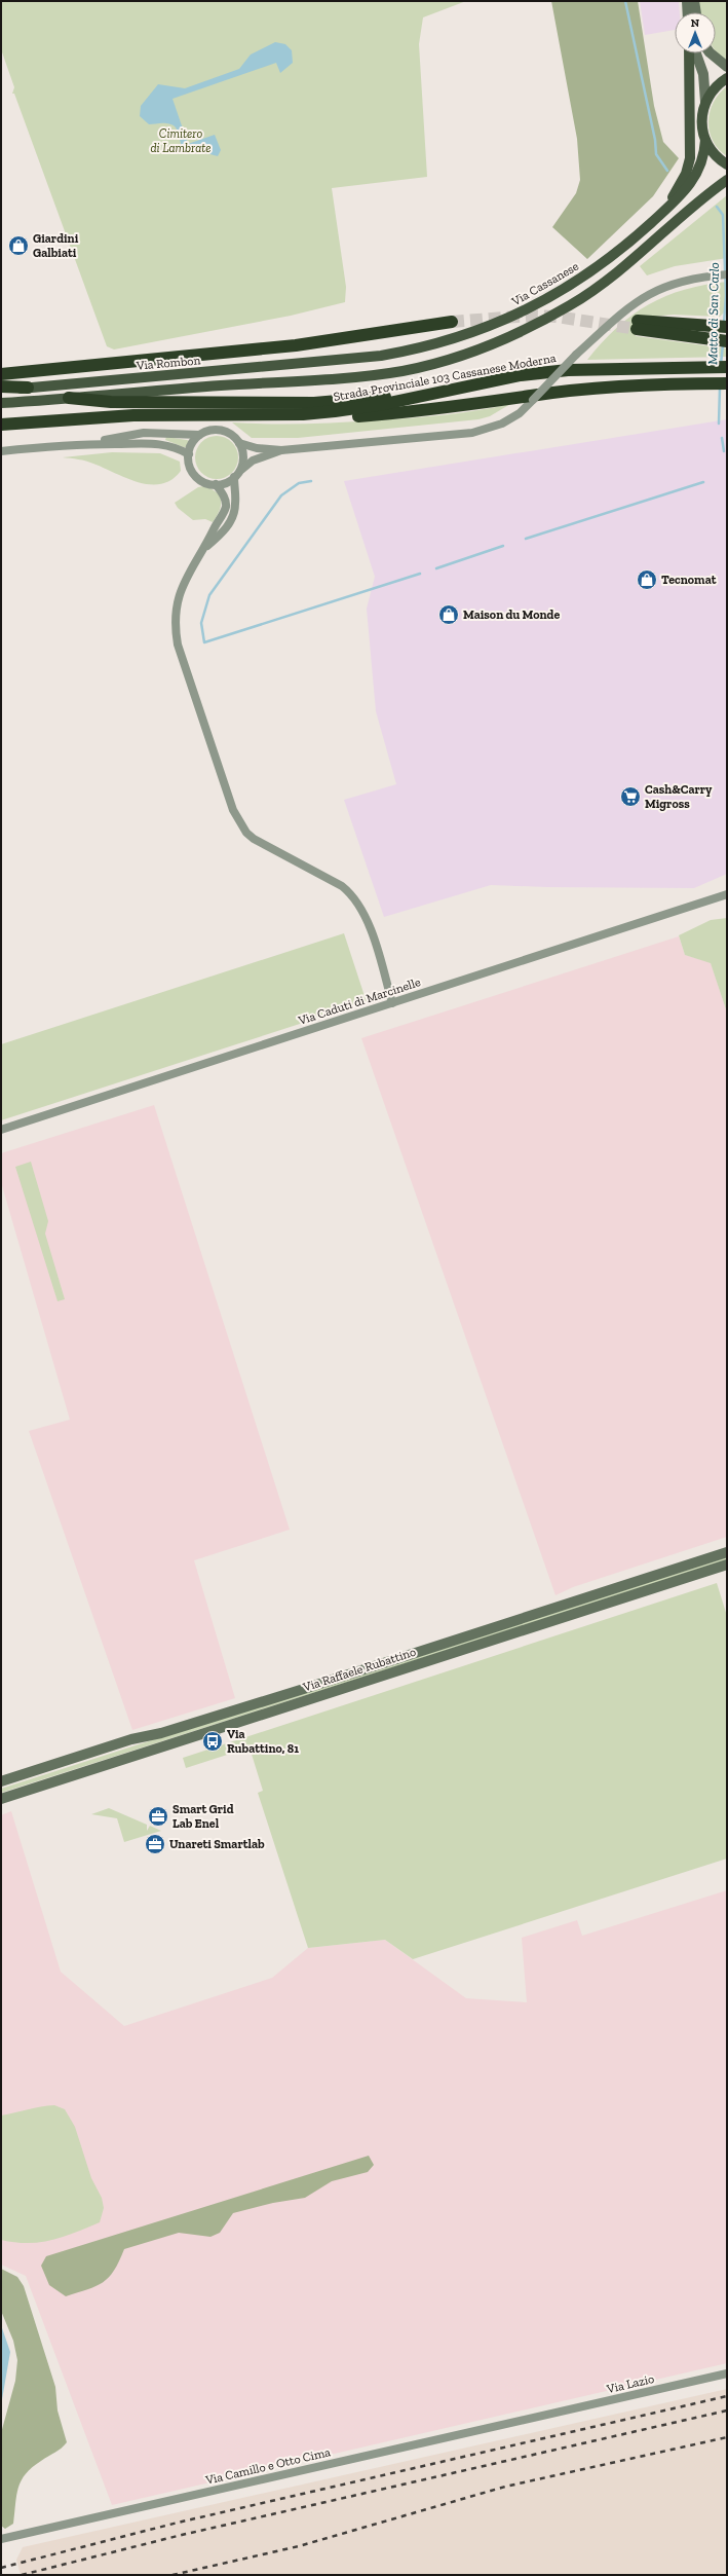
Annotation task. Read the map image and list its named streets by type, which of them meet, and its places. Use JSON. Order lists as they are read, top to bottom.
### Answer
{
  "streets": {
    "highway": ["Strada Provinciale 103 Cassanese Moderna"],
    "main road": ["Via Cassanese", "Via Rombon"],
    "street": [
      "Via Caduti di Marcinelle",
      "Via Raffaele Rubattino",
      "Via Lazio",
      "Via Camillo e Otto Cima"
    ]
  },
  "crossings": [
    ["Via Cassanese", "Via Rombon"],
    ["Via Lazio", "Via Camillo e Otto Cima"]
  ],
  "water": ["Matto di San Carlo"],
  "parks": ["Cimitero di Lambrate"],
  "places": {
    "shop": ["Giardini Galbiati", "Tecnomat", "Maison du Monde"],
    "supermarket": ["Cash&Carry Migross"],
    "bus stop": ["Via Rubattino, 81"],
    "office": ["Smart Grid Lab Enel", "Unareti Smartlab"]
  },
  "north": "top"
}
